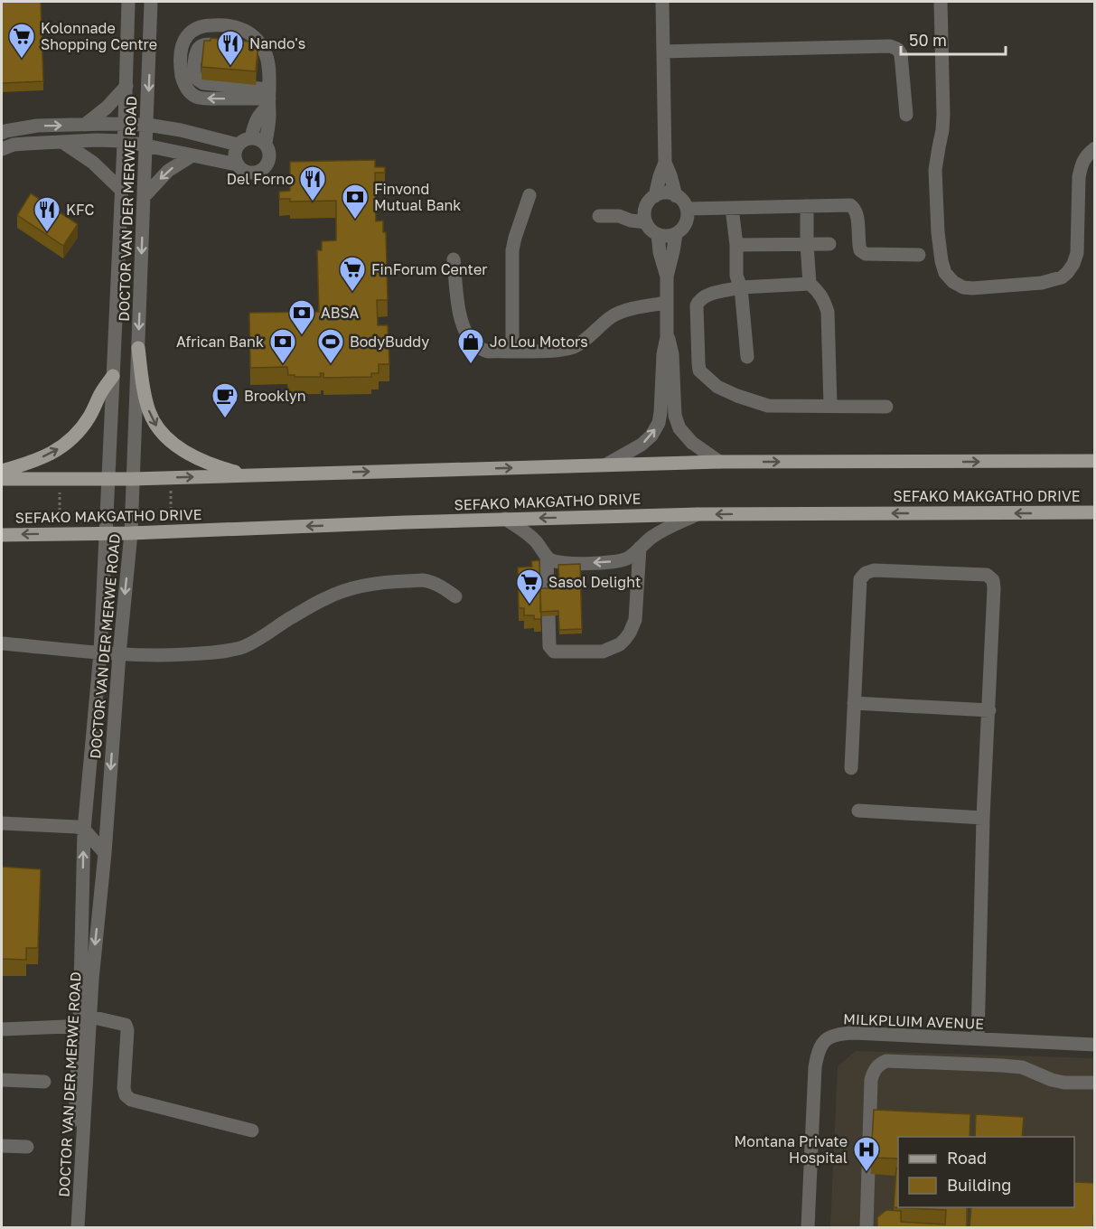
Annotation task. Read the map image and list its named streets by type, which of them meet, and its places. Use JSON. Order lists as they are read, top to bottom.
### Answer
{
  "streets": {
    "main road": ["SEFAKO MAKGATHO DRIVE"],
    "street": ["DOCTOR VAN DER MERWE ROAD", "MILKPLUIM AVENUE"]
  },
  "crossings": [
    ["DOCTOR VAN DER MERWE ROAD", "SEFAKO MAKGATHO DRIVE"]
  ],
  "places": {
    "supermarket": ["Kolonnade Shopping Centre", "FinForum Center", "Sasol Delight"],
    "restaurant": ["Nando's", "Del Forno", "KFC"],
    "bank": ["Finvond Mutual Bank", "ABSA", "African Bank"],
    "sports": ["BodyBuddy"],
    "shop": ["Jo Lou Motors"],
    "cafe": ["Brooklyn"],
    "hospital": ["Montana Private Hospital"]
  },
  "legend": ["Road", "Building"],
  "scale_bar": "50 m"
}
